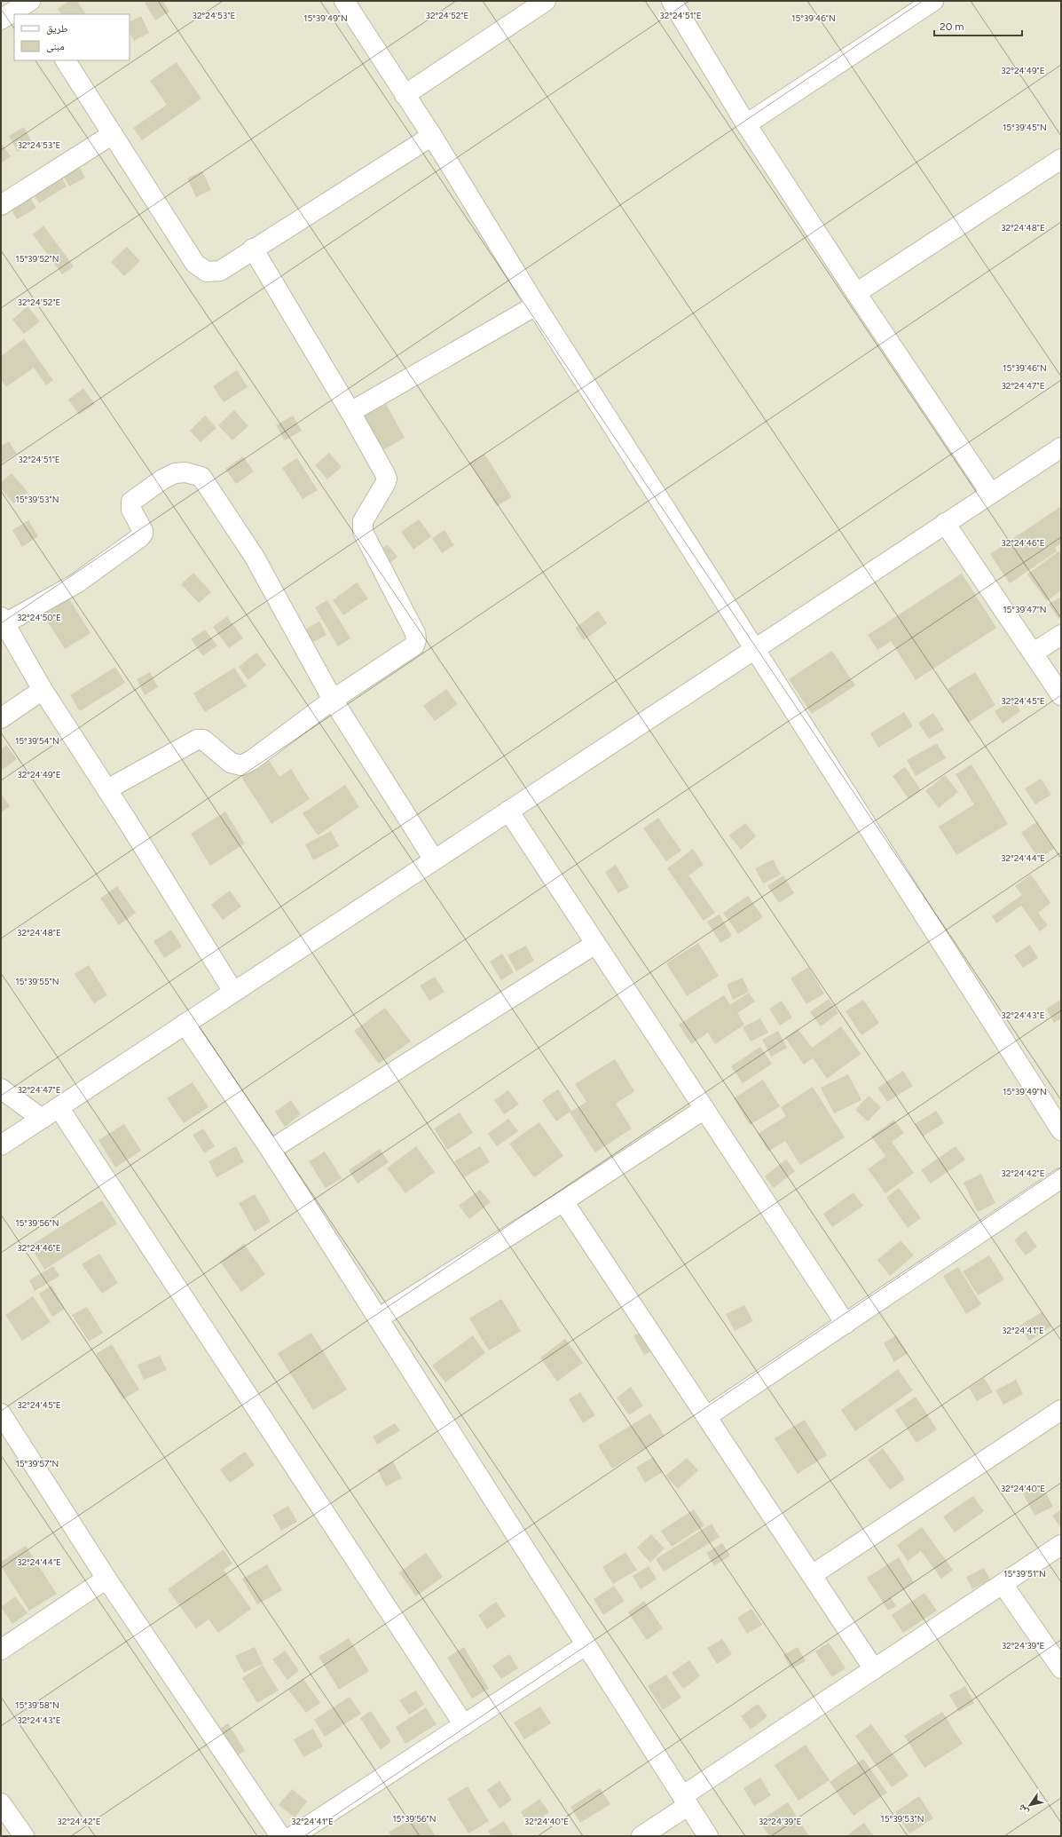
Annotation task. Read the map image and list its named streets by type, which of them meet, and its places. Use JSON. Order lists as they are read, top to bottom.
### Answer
{
  "legend": ["طريق", "مبنى"],
  "scale_bar": "20 m",
  "north": "bottom left",
  "coordinates": [
    "32°24'53\"E",
    "32°24'52\"E",
    "32°24'51\"E",
    "15°39'49\"N",
    "15°39'46\"N",
    "32°24'49\"E",
    "15°39'45\"N",
    "32°24'48\"E",
    "15°39'52\"N",
    "32°24'47\"E",
    "15°39'53\"N",
    "32°24'46\"E",
    "15°39'47\"N",
    "32°24'50\"E",
    "32°24'45\"E",
    "15°39'54\"N",
    "32°24'44\"E",
    "15°39'55\"N",
    "32°24'43\"E",
    "32°24'42\"E",
    "15°39'56\"N",
    "32°24'41\"E",
    "15°39'57\"N",
    "32°24'40\"E",
    "15°39'51\"N",
    "32°24'39\"E",
    "15°39'58\"N"
  ]
}
